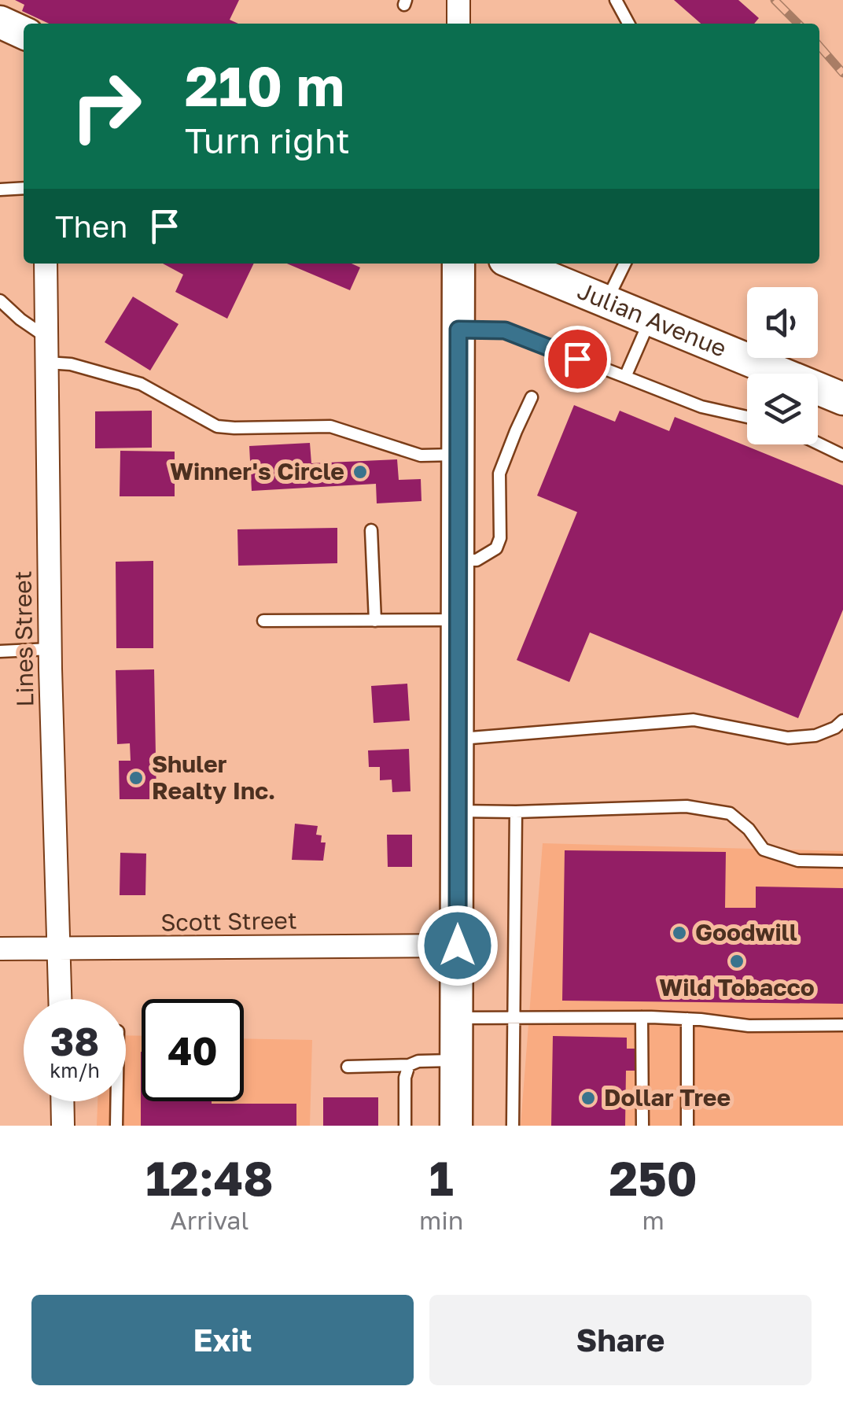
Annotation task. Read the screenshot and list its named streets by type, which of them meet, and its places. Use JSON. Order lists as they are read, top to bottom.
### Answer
{
  "streets": {
    "street": ["Julian Avenue", "Lines Street", "Scott Street"]
  },
  "crossings": [
    ["Lines Street", "Scott Street"]
  ],
  "places": [
    "Winner's Circle",
    "Shuler Realty Inc.",
    "Goodwill",
    "Wild Tobacco",
    "Dollar Tree"
  ],
  "page": {
    "turn": ["210 m", "Turn right"],
    "then": "Then",
    "speed": "38 km/h",
    "limit": "40",
    "eta": [
      "12:48",
      "Arrival",
      "1",
      "min",
      "250",
      "m"
    ],
    "buttons": ["Exit", "Share"]
  }
}
